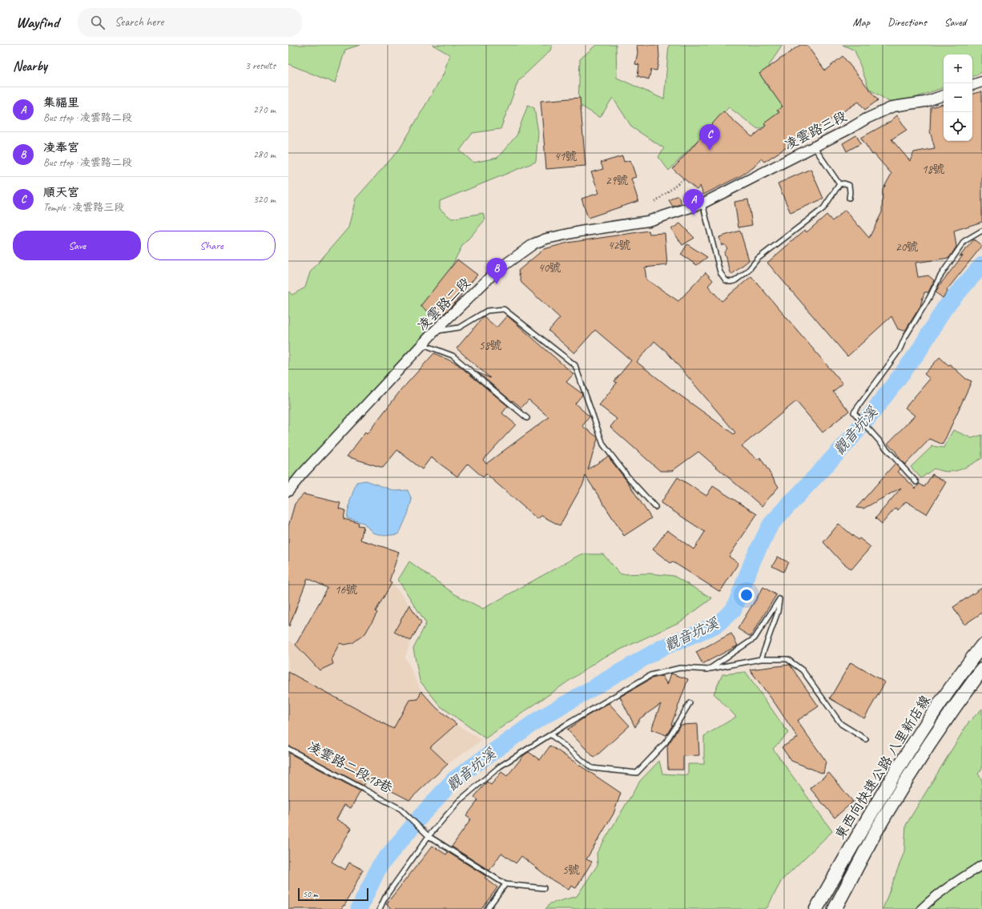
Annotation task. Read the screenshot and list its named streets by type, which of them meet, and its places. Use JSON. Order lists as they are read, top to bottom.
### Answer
{
  "streets": {
    "highway": ["東西向快速公路 八里新店線"],
    "street": ["凌雲路三段", "凌雲路二段"],
    "lane": ["凌雲路二段18巷"]
  },
  "crossings": [
    ["凌雲路三段", "凌雲路二段"]
  ],
  "water": ["觀音坑溪"],
  "house_numbers": [
    "41號",
    "18號",
    "29號",
    "42號",
    "20號",
    "40號",
    "58號",
    "16號",
    "5號"
  ],
  "scale_bar": "50 m",
  "page": {
    "header": "Wayfind",
    "search": "Search here",
    "nav": ["Map", "Directions", "Saved"],
    "heading": ["Nearby", "3 results"],
    "map_buttons": ["+", "−"],
    "list": [
      {
        "mark": "A",
        "name": "集福里",
        "note": "Bus stop · 凌雲路二段",
        "value": "270 m"
      },
      {
        "mark": "B",
        "name": "凌奉宮",
        "note": "Bus stop · 凌雲路二段",
        "value": "280 m"
      },
      {
        "mark": "C",
        "name": "順天宮",
        "note": "Temple · 凌雲路三段",
        "value": "320 m"
      }
    ],
    "pins": ["C", "A", "B"],
    "buttons": ["Save", "Share"],
    "scale": "50 m"
  }
}
